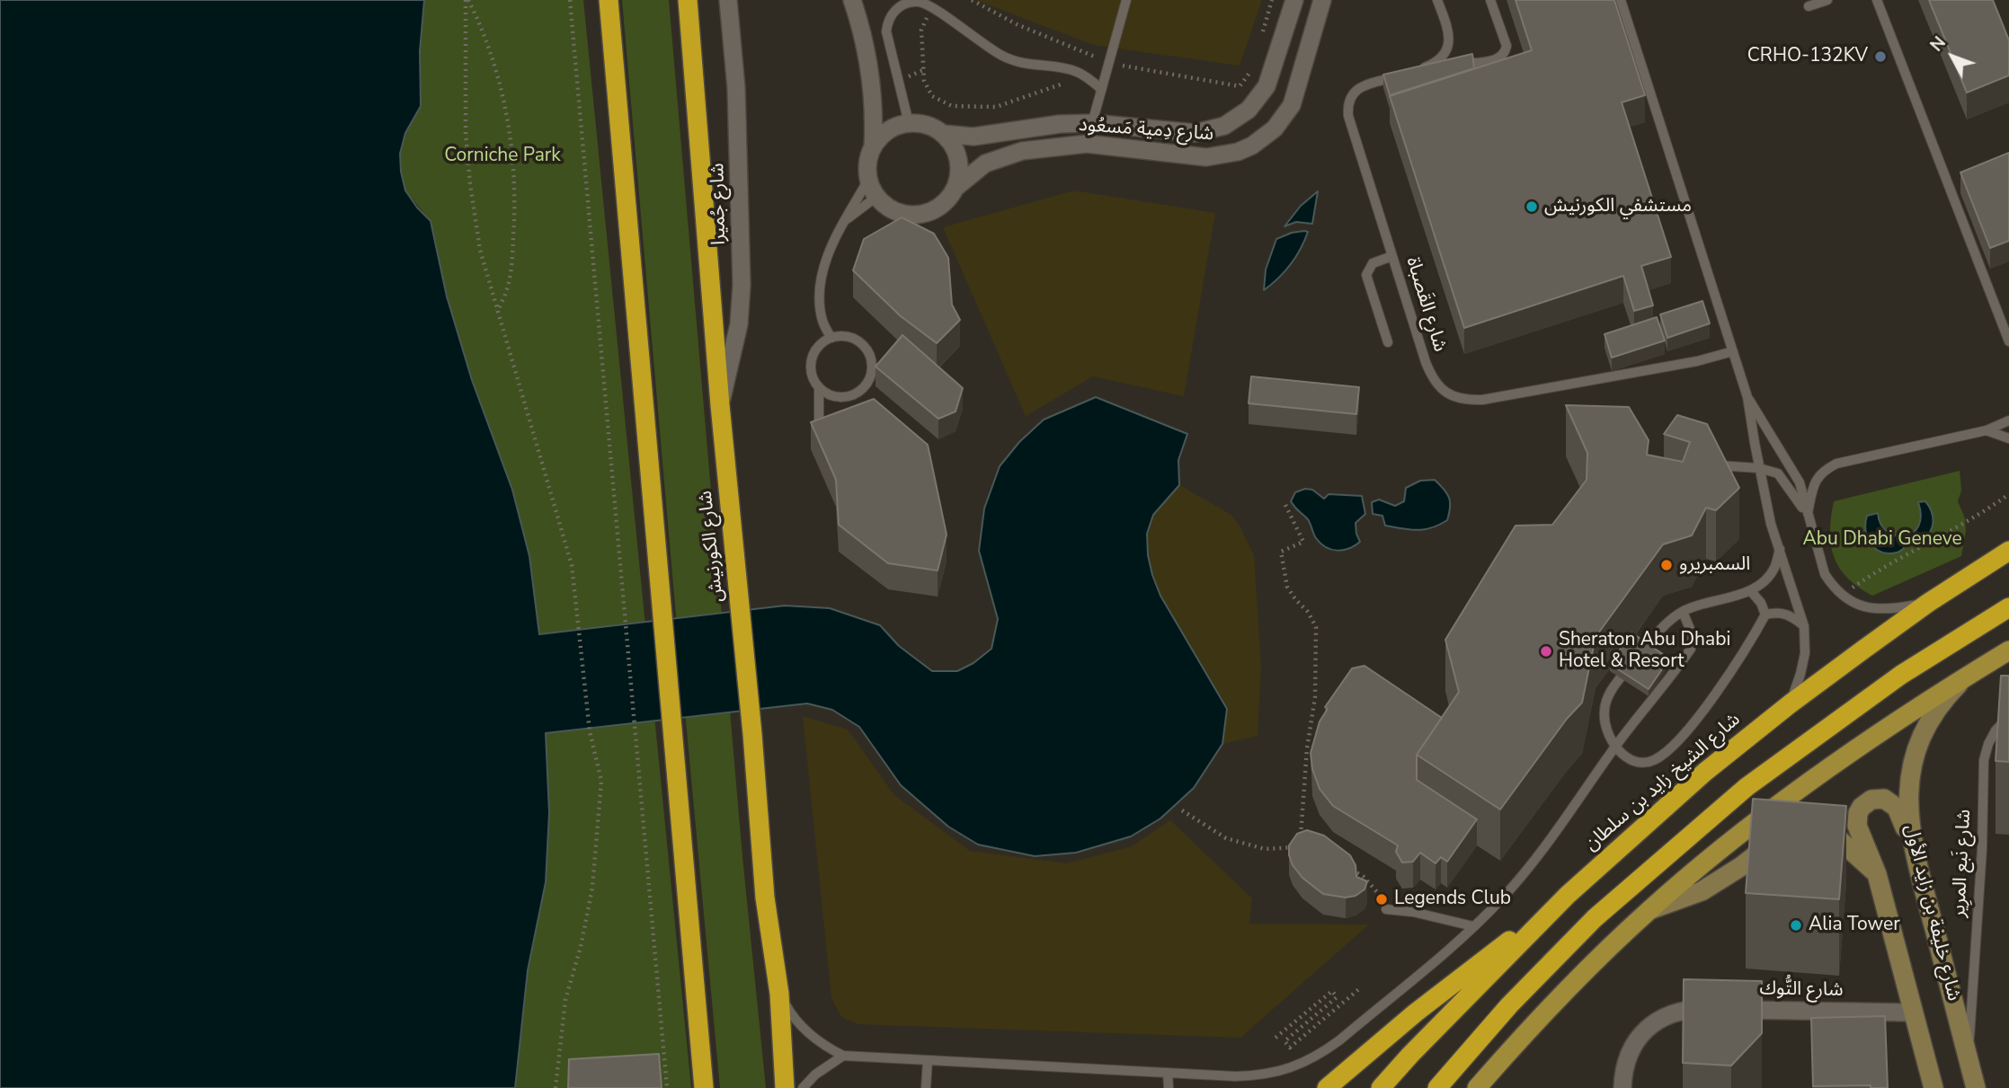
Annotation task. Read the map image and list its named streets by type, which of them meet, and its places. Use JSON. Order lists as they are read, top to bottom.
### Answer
{
  "streets": {
    "highway": ["شارع الكورنيش", "شارع الشيخ زايد بن سلطان"],
    "main road": ["شارع خليفة بن زايد الأول"],
    "street": ["شارع دِمية مَسعُود", "شارع جُميرا", "شارع التُّوك"],
    "lane": ["شارع القَصباة", "شارع نَبع المرِير"]
  },
  "crossings": [
    ["شارع جُميرا", "شارع الكورنيش"],
    ["شارع نَبع المرِير", "شارع خليفة بن زايد الأول"]
  ],
  "parks": ["Corniche Park", "Abu Dhabi Geneve"],
  "places": [
    "CRHO-132KV",
    "مستشفي الكورنيش",
    "السمبريرو",
    "Sheraton Abu Dhabi Hotel & Resort",
    "Legends Club",
    "Alia Tower"
  ],
  "north": "top left"
}
